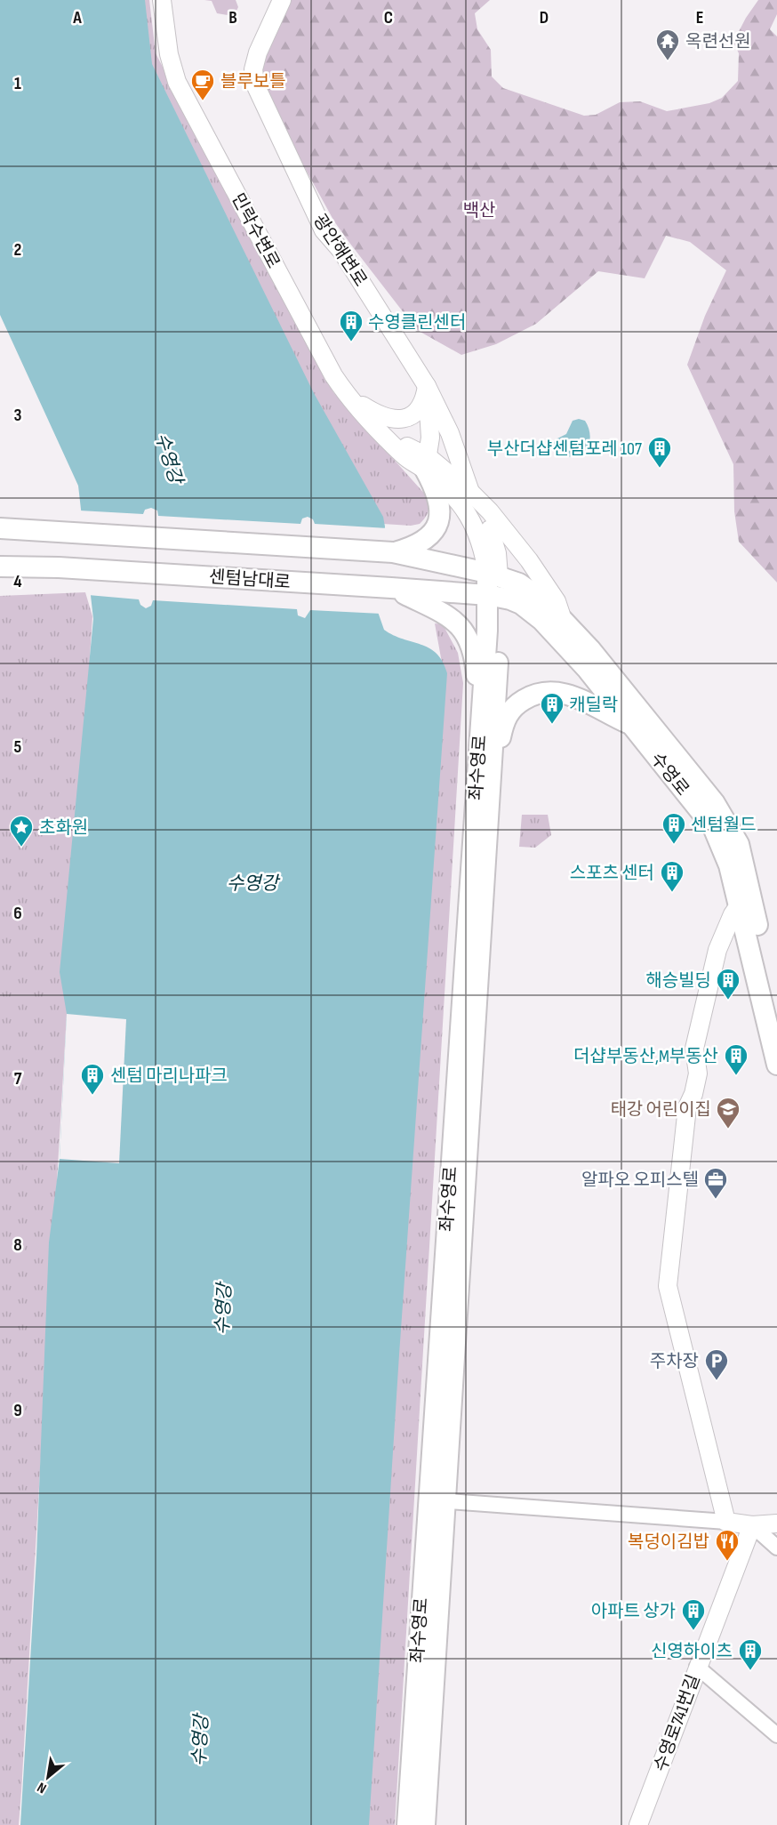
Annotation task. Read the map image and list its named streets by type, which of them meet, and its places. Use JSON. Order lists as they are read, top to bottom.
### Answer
{
  "streets": {
    "main road": ["센텀남대로", "좌수영로", "수영로"],
    "street": ["민락수변로", "광안해변로", "수영로741번길"]
  },
  "crossings": [
    ["민락수변로", "광안해변로"],
    ["민락수변로", "센텀남대로"],
    ["민락수변로", "좌수영로"],
    ["민락수변로", "수영로"],
    ["센텀남대로", "좌수영로"],
    ["센텀남대로", "수영로"],
    ["좌수영로", "수영로"]
  ],
  "water": ["수영강"],
  "parks": ["백산"],
  "places": {
    "temple": ["옥련선원"],
    "cafe": ["블루보틀"],
    "building": [
      "수영클린센터",
      "부산더샵센텀포레 107",
      "캐딜락",
      "센텀월드",
      "스포츠 센터",
      "해승빌딩",
      "더샵부동산,M부동산",
      "센텀 마리나파크",
      "아파트 상가",
      "신영하이츠"
    ],
    "place": ["초화원"],
    "school or university": ["태강 어린이집"],
    "office": ["알파오 오피스텔"],
    "parking": ["주차장"],
    "restaurant": ["복덩이김밥"]
  },
  "north": "bottom left",
  "grid": {
    "columns": [
      "A",
      "B",
      "C",
      "D",
      "E"
    ],
    "rows": [
      "1",
      "2",
      "3",
      "4",
      "5",
      "6",
      "7",
      "8",
      "9"
    ]
  }
}
